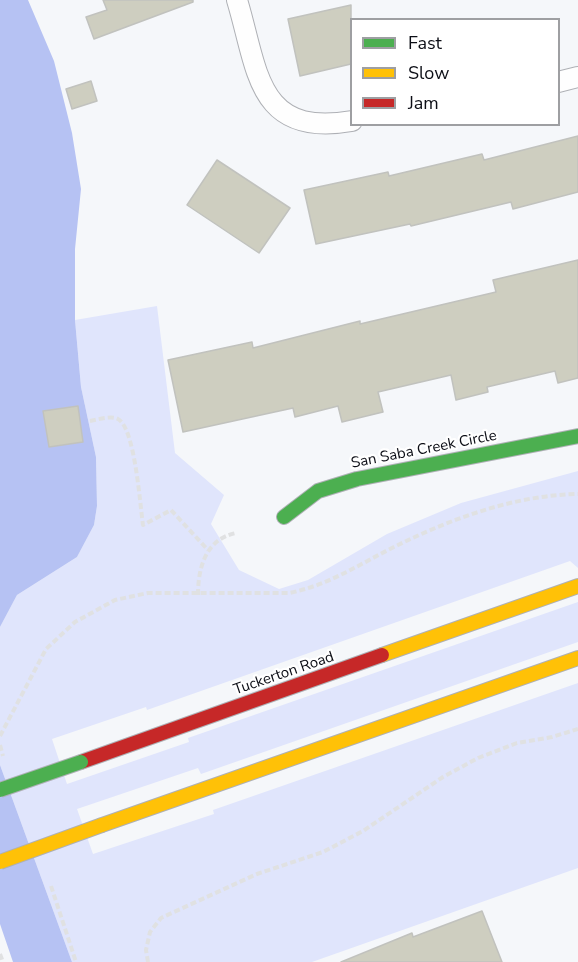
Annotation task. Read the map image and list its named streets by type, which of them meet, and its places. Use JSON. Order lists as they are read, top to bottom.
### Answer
{
  "streets": {
    "main road": ["San Saba Creek Circle", "Tuckerton Road"]
  },
  "legend": ["Fast", "Slow", "Jam"]
}
